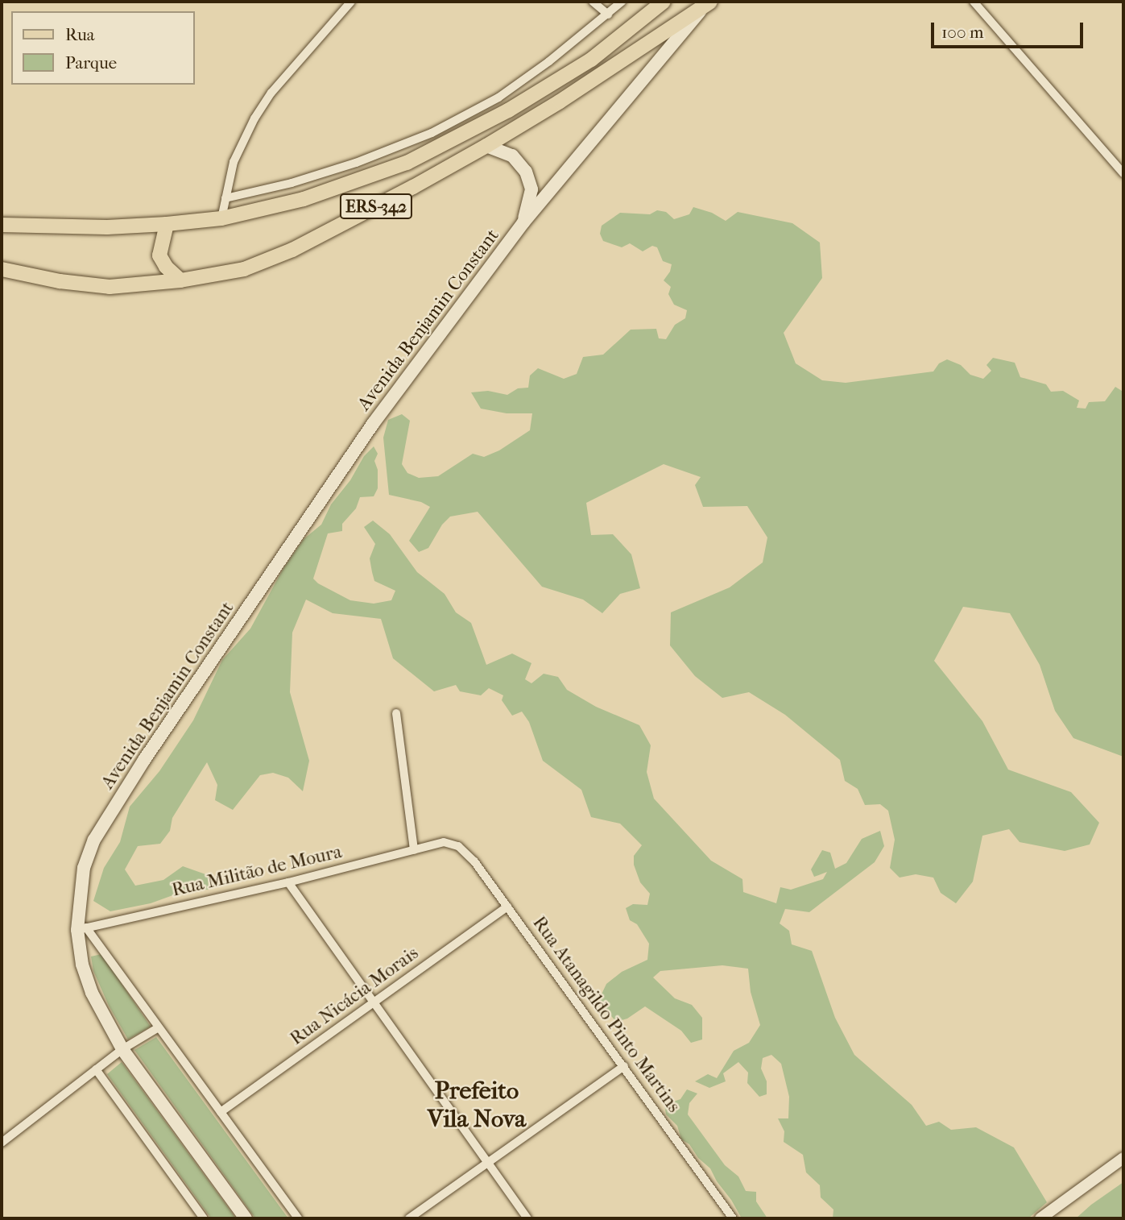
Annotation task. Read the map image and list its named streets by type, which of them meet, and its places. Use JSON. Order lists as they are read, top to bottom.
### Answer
{
  "streets": {
    "main road": ["ERS-342", "Avenida Benjamin Constant"],
    "street": ["Rua Militão de Moura", "Rua Nicácia Morais", "Rua Atanagildo Pinto Martins"]
  },
  "crossings": [
    ["ERS-342", "Avenida Benjamin Constant"],
    ["Avenida Benjamin Constant", "Rua Militão de Moura"],
    ["Rua Militão de Moura", "Rua Atanagildo Pinto Martins"],
    ["Rua Nicácia Morais", "Rua Atanagildo Pinto Martins"]
  ],
  "districts": ["Prefeito Vila Nova"],
  "legend": ["Rua", "Parque"],
  "scale_bar": "100 m"
}
